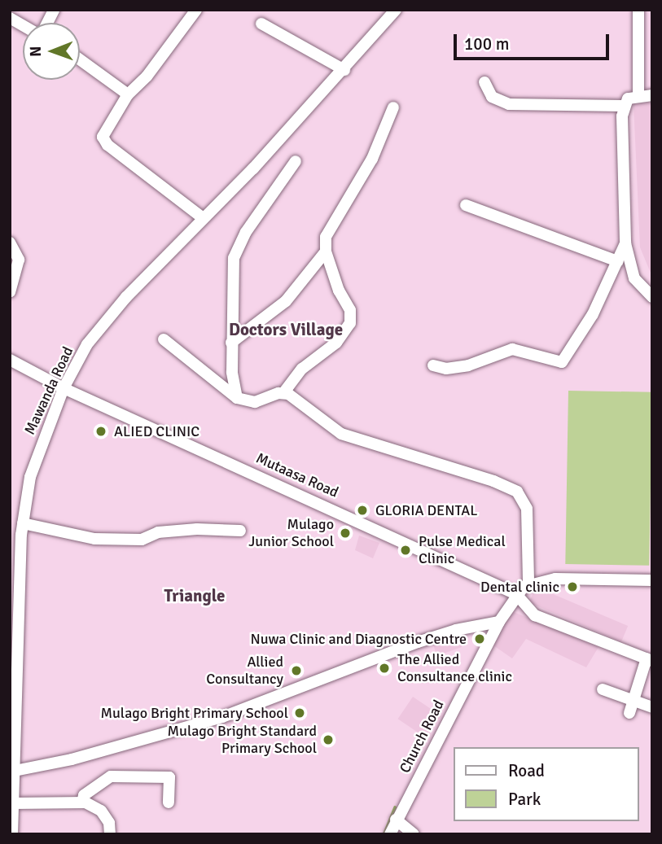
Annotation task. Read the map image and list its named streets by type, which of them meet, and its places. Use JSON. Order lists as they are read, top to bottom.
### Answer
{
  "streets": {
    "street": ["Mawanda Road", "Mutaasa Road", "Church Road"]
  },
  "crossings": [
    ["Mawanda Road", "Mutaasa Road"],
    ["Mutaasa Road", "Church Road"]
  ],
  "districts": ["Doctors Village", "Triangle"],
  "places": [
    "ALIED CLINIC",
    "GLORIA DENTAL",
    "Mulago Junior School",
    "Pulse Medical Clinic",
    "Dental clinic",
    "Nuwa Clinic and Diagnostic Centre",
    "The Allied Consultance clinic",
    "Allied Consultancy",
    "Mulago Bright Primary School",
    "Mulago Bright Standard Primary School"
  ],
  "legend": ["Road", "Park"],
  "scale_bar": "100 m",
  "north": "left"
}
